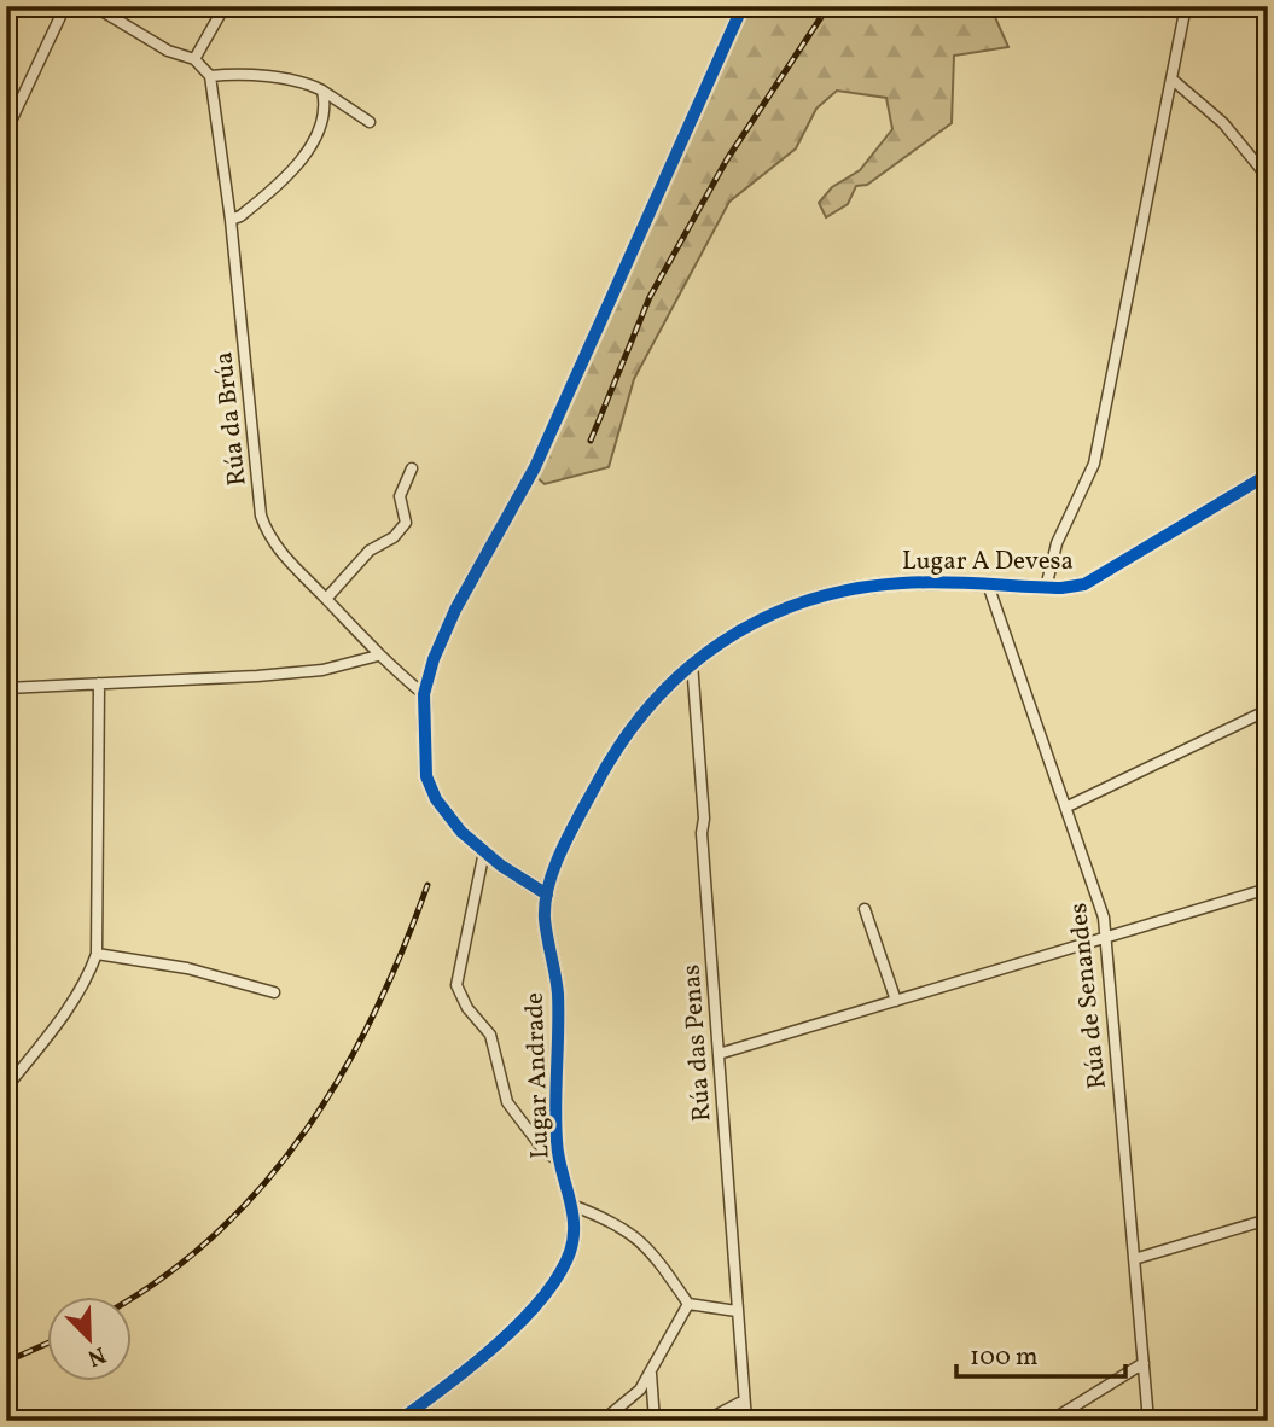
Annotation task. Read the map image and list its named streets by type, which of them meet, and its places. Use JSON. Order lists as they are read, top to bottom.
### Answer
{
  "streets": {
    "street": [
      "Rúa da Brúa",
      "Lugar A Devesa",
      "Rúa de Senandes",
      "Rúa das Penas",
      "Lugar Andrade"
    ]
  },
  "crossings": [
    ["Lugar A Devesa", "Rúa de Senandes"],
    ["Lugar A Devesa", "Rúa das Penas"],
    ["Lugar A Devesa", "Lugar Andrade"]
  ],
  "scale_bar": "100 m",
  "north": "bottom right"
}
